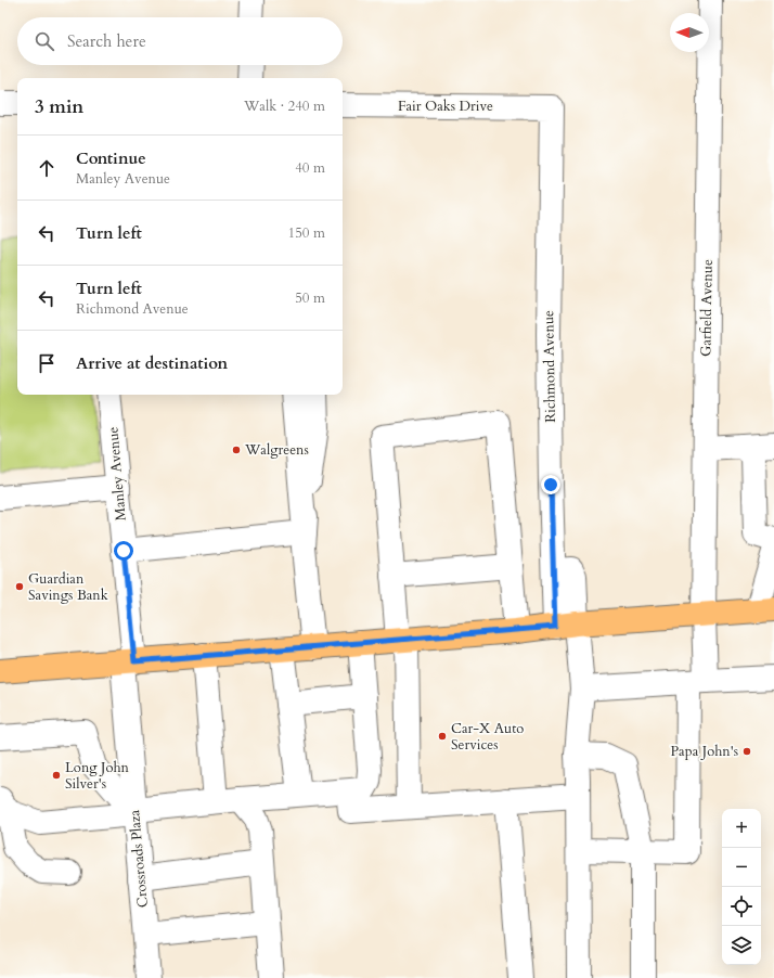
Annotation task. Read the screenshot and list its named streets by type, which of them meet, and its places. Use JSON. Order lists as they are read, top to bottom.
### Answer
{
  "streets": {
    "street": [
      "Fair Oaks Drive",
      "Garfield Avenue",
      "Richmond Avenue",
      "Manley Avenue",
      "Crossroads Plaza"
    ]
  },
  "crossings": [
    ["Fair Oaks Drive", "Richmond Avenue"],
    ["Manley Avenue", "Crossroads Plaza"]
  ],
  "places": [
    "Walgreens",
    "Guardian Savings Bank",
    "Car-X Auto Services",
    "Papa John's",
    "Long John Silver's"
  ],
  "north": "left",
  "page": {
    "search": "Search here",
    "heading": ["3 min", "Walk · 240 m"],
    "list": [
      ["Continue", "Manley Avenue", "40 m"],
      ["Turn left", "150 m"],
      ["Turn left", "Richmond Avenue", "50 m"],
      "Arrive at destination"
    ],
    "map_buttons": ["+", "−"]
  }
}
